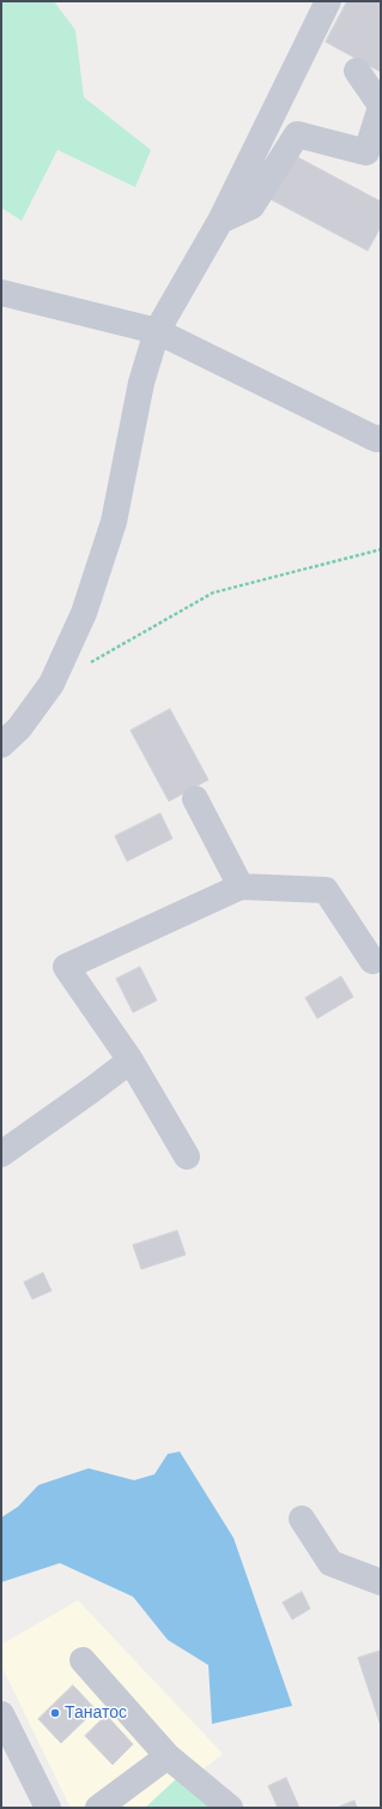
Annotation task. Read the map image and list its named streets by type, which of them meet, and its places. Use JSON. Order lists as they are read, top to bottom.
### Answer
{
  "places": ["Танатос"]
}
